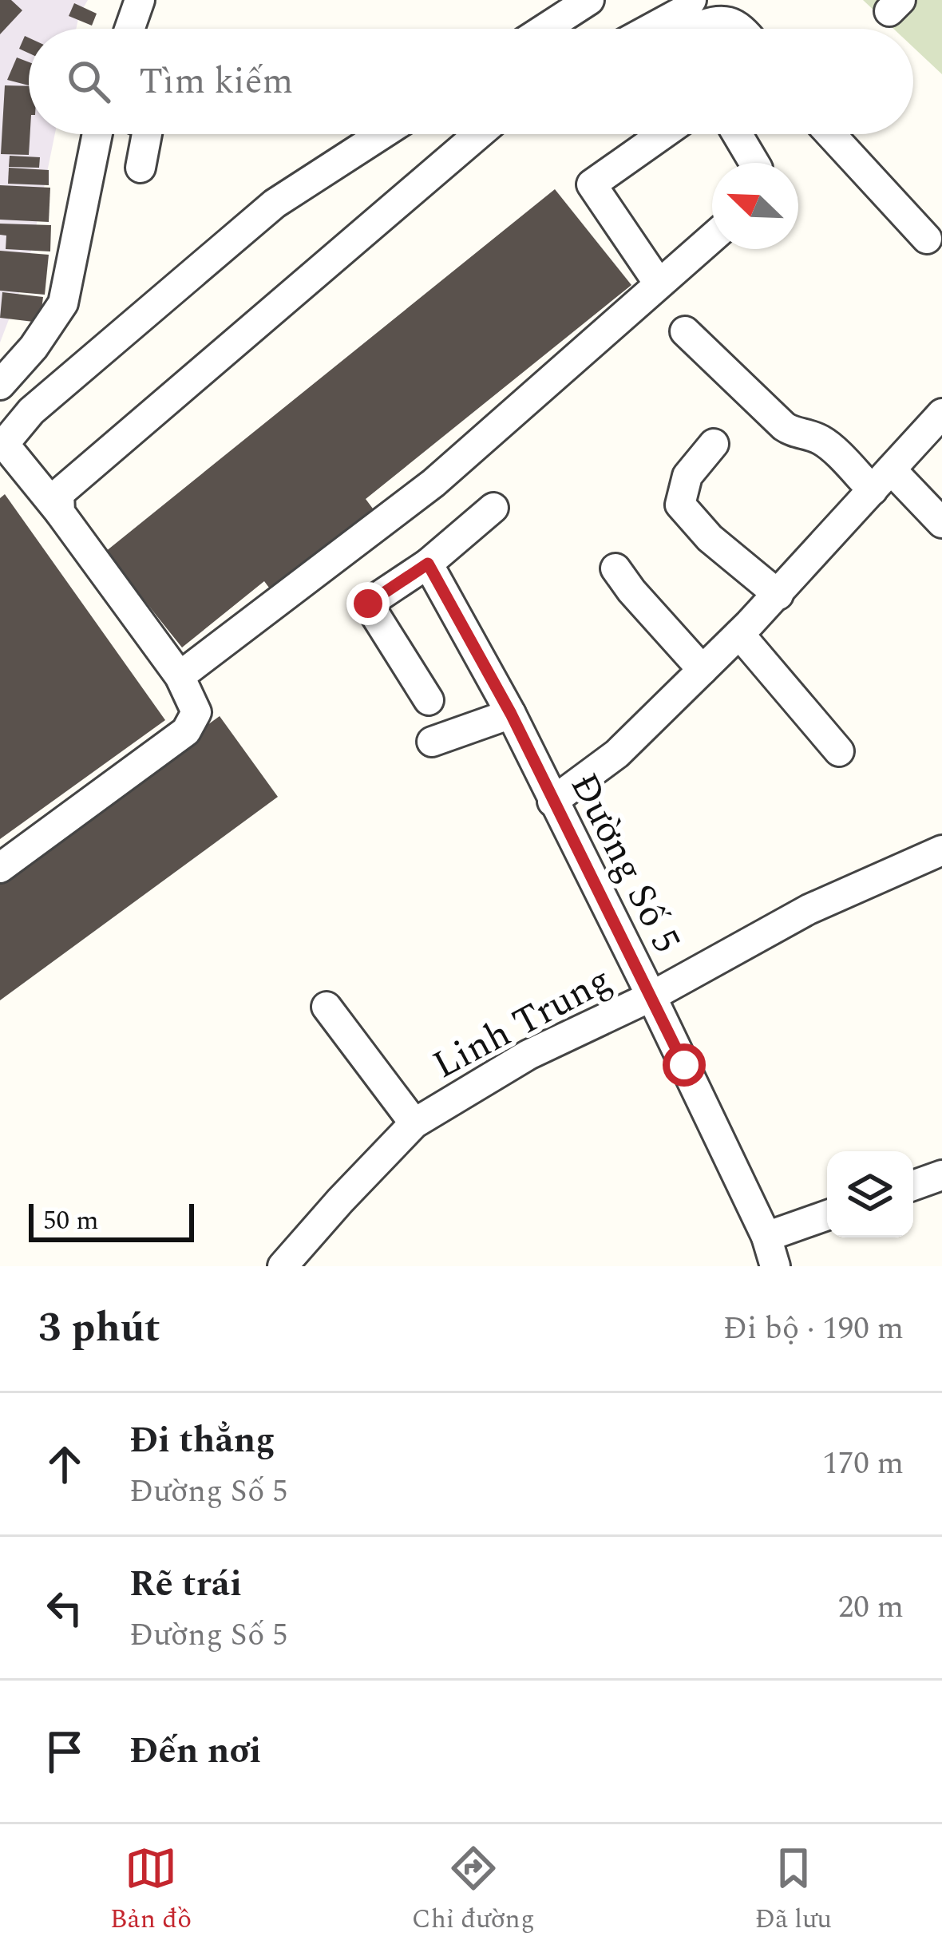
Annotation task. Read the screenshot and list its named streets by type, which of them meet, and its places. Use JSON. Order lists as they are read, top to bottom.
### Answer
{
  "streets": {
    "street": ["Đường Số 5", "Linh Trung"]
  },
  "crossings": [
    ["Đường Số 5", "Linh Trung"]
  ],
  "scale_bar": "50 m",
  "north": "top left",
  "page": {
    "search": "Tìm kiếm",
    "scale": "50 m",
    "heading": ["3 phút", "Đi bộ · 190 m"],
    "list": [
      ["Đi thẳng", "Đường Số 5", "170 m"],
      ["Rẽ trái", "Đường Số 5", "20 m"],
      "Đến nơi"
    ],
    "nav": ["Bản đồ", "Chỉ đường", "Đã lưu"]
  }
}
